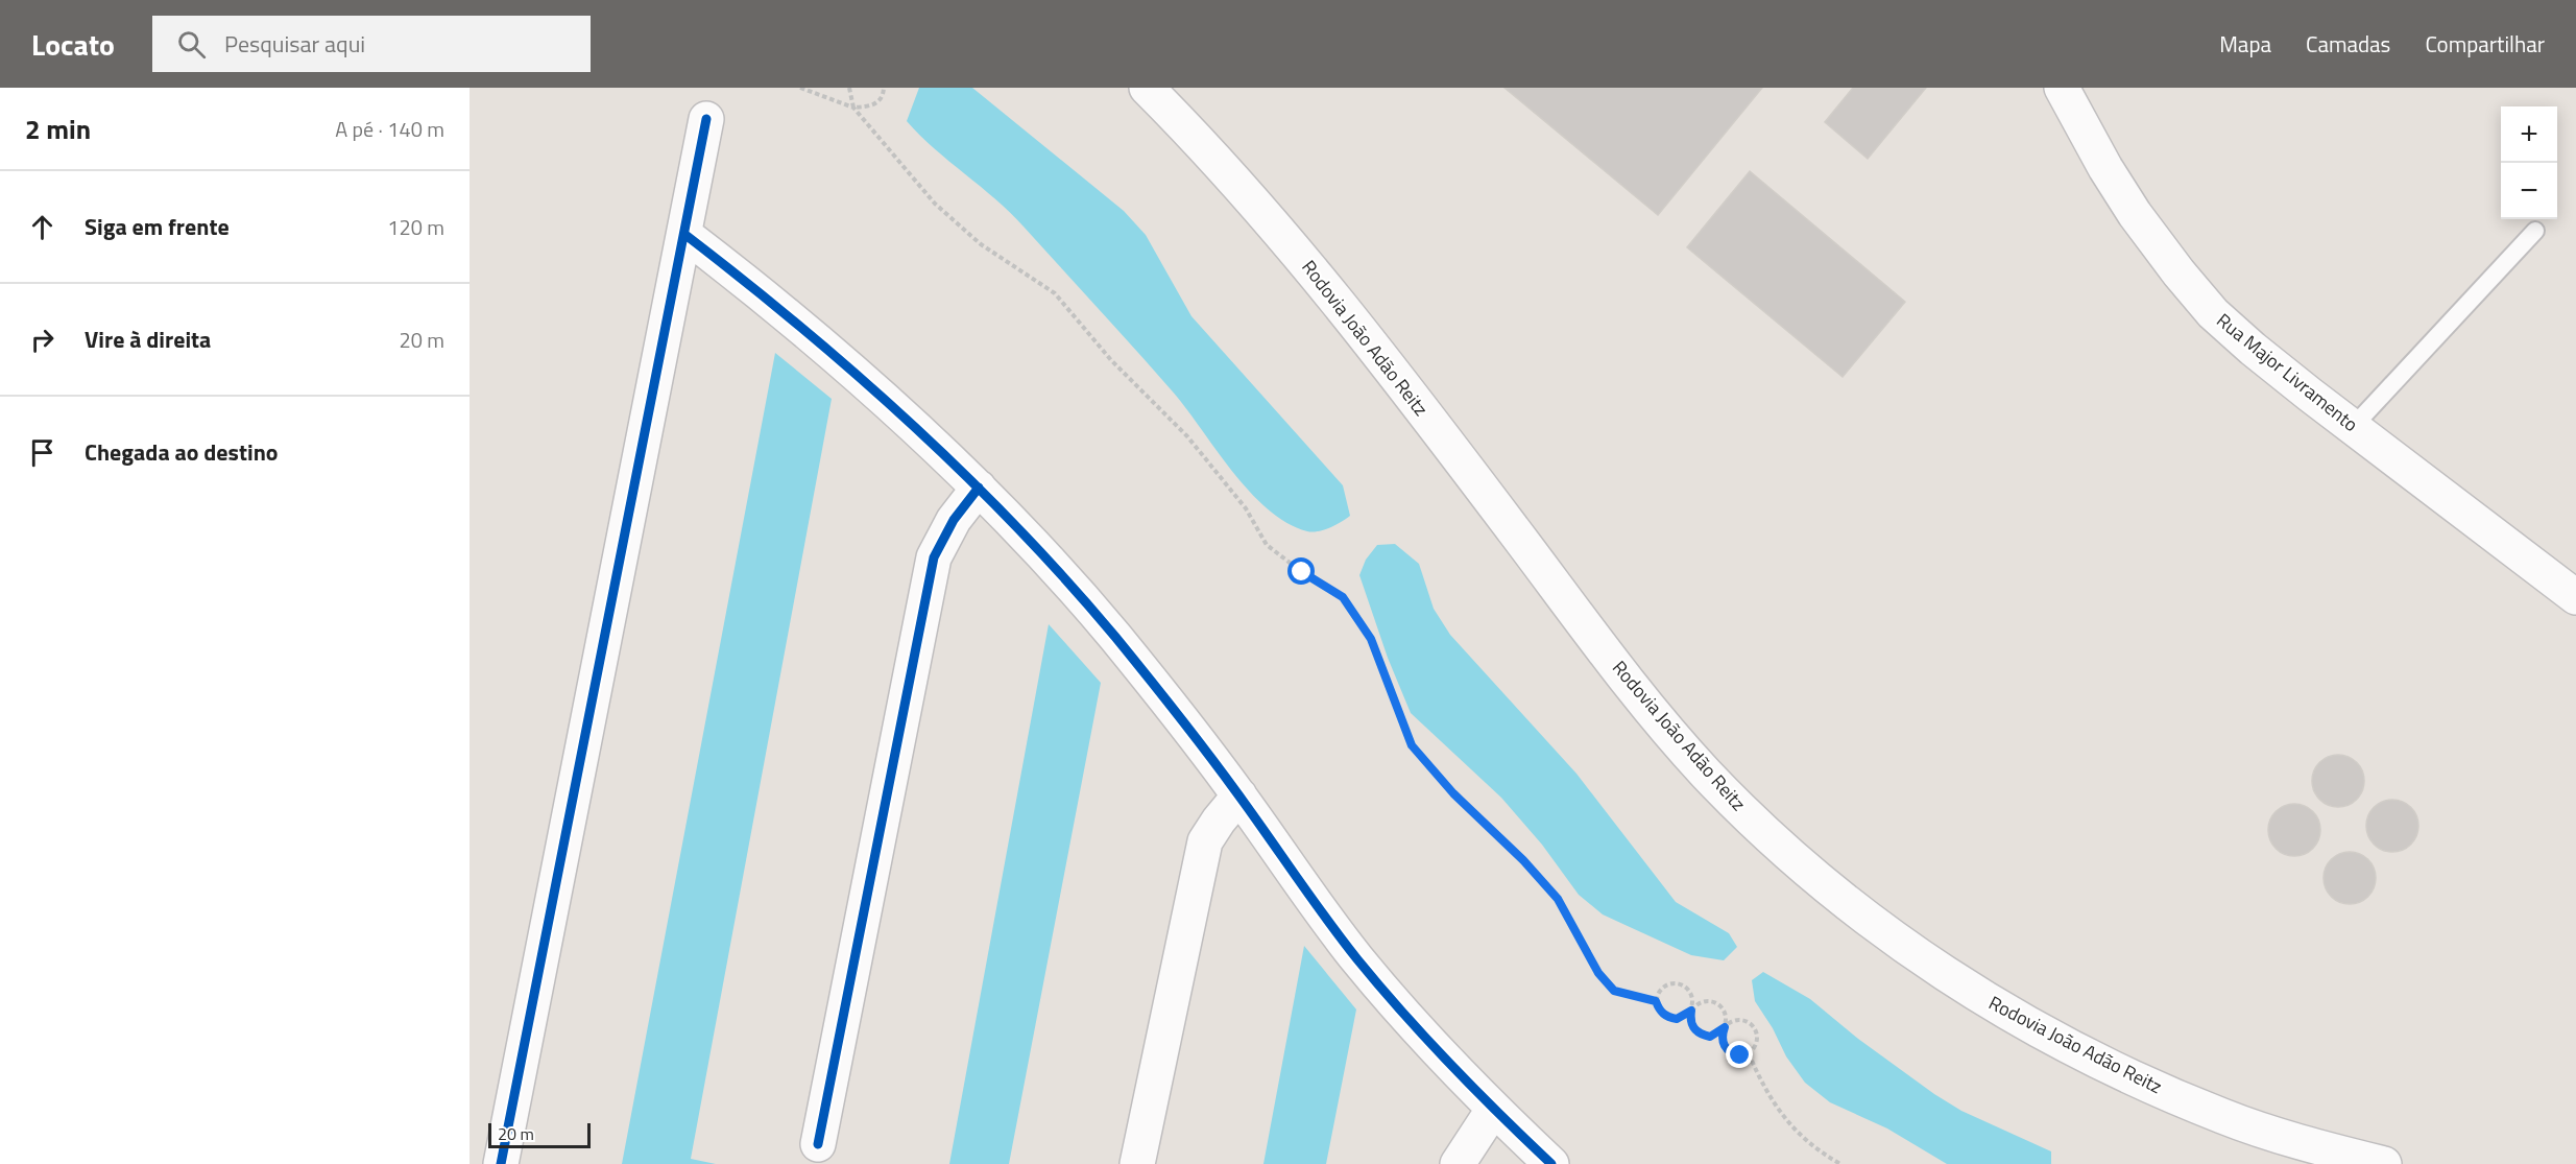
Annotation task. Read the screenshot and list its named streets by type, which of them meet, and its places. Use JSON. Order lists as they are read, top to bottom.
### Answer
{
  "streets": {
    "street": ["Rodovia João Adão Reitz", "Rua Major Livramento"]
  },
  "scale_bar": "20 m",
  "page": {
    "header": "Locato",
    "search": "Pesquisar aqui",
    "nav": ["Mapa", "Camadas", "Compartilhar"],
    "heading": ["2 min", "A pé · 140 m"],
    "map_buttons": ["+", "−"],
    "list": [
      ["Siga em frente", "120 m"],
      ["Vire à direita", "20 m"],
      "Chegada ao destino"
    ],
    "scale": "20 m"
  }
}
